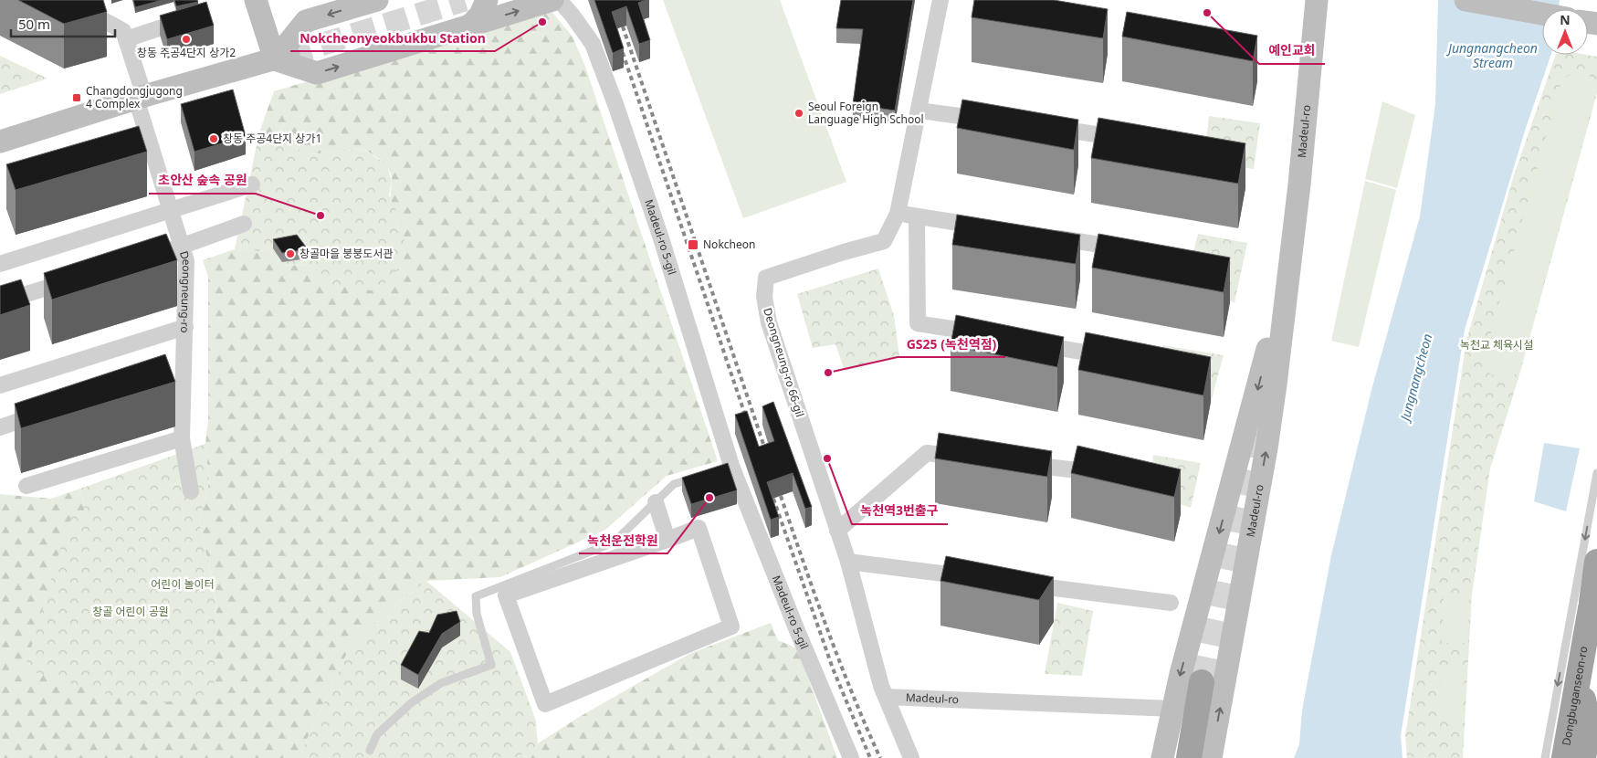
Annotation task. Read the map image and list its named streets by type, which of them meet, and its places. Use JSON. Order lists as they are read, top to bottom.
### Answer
{
  "streets": {
    "highway": ["Dongbuganseon-ro"],
    "main road": ["Madeul-ro"],
    "street": ["Madeul-ro 5-gil", "Deongneung-ro", "Deongneung-ro 66-gil"]
  },
  "crossings": [
    ["Madeul-ro", "Deongneung-ro 66-gil"]
  ],
  "water": ["Jungnangcheon Stream", "Jungnangcheon"],
  "parks": ["녹천교 체육시설", "어린이 놀이터", "창골 어린이 공원"],
  "places": {
    "other": [
      "예인교회",
      "Nokcheonyeokbukbu Station",
      "창동 주공4단지 상가2",
      "Seoul Foreign Language High School",
      "창동 주공4단지 상가1",
      "초안산 숲속 공원",
      "창골마을 붕붕도서관",
      "GS25 (녹천역점)",
      "녹천역3번출구",
      "녹천운전학원"
    ],
    "transit": ["Changdongjugong 4 Complex", "Nokcheon"]
  },
  "scale_bar": "50 m",
  "north": "top"
}
